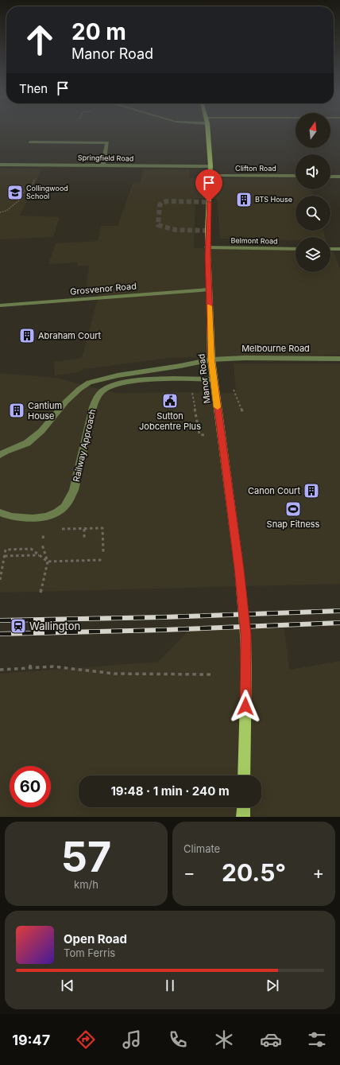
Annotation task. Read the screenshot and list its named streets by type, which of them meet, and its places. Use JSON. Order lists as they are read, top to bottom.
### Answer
{
  "streets": {
    "main road": ["Manor Road"],
    "street": [
      "Springfield Road",
      "Clifton Road",
      "Belmont Road",
      "Grosvenor Road",
      "Melbourne Road",
      "Railway Approach"
    ]
  },
  "crossings": [
    ["Springfield Road", "Manor Road"],
    ["Clifton Road", "Manor Road"],
    ["Belmont Road", "Manor Road"],
    ["Grosvenor Road", "Manor Road"],
    ["Melbourne Road", "Manor Road"],
    ["Manor Road", "Railway Approach"]
  ],
  "places": {
    "school or university": ["Collingwood School"],
    "building": [
      "BTS House",
      "Abraham Court",
      "Cantium House",
      "Canon Court"
    ],
    "public building": ["Sutton Jobcentre Plus"],
    "sports": ["Snap Fitness"],
    "station": ["Wallington"]
  },
  "north": "top",
  "page": {
    "turn": ["20 m", "Manor Road"],
    "then": "Then",
    "limit": "60",
    "trip": "19:48 · 1 min · 240 m",
    "tile": [
      ["57", "km/h"],
      "Climate"
    ],
    "heat": ["−", "20.5°", "+"],
    "song": ["Open Road", "Tom Ferris"],
    "tabs": "19:47"
  }
}
